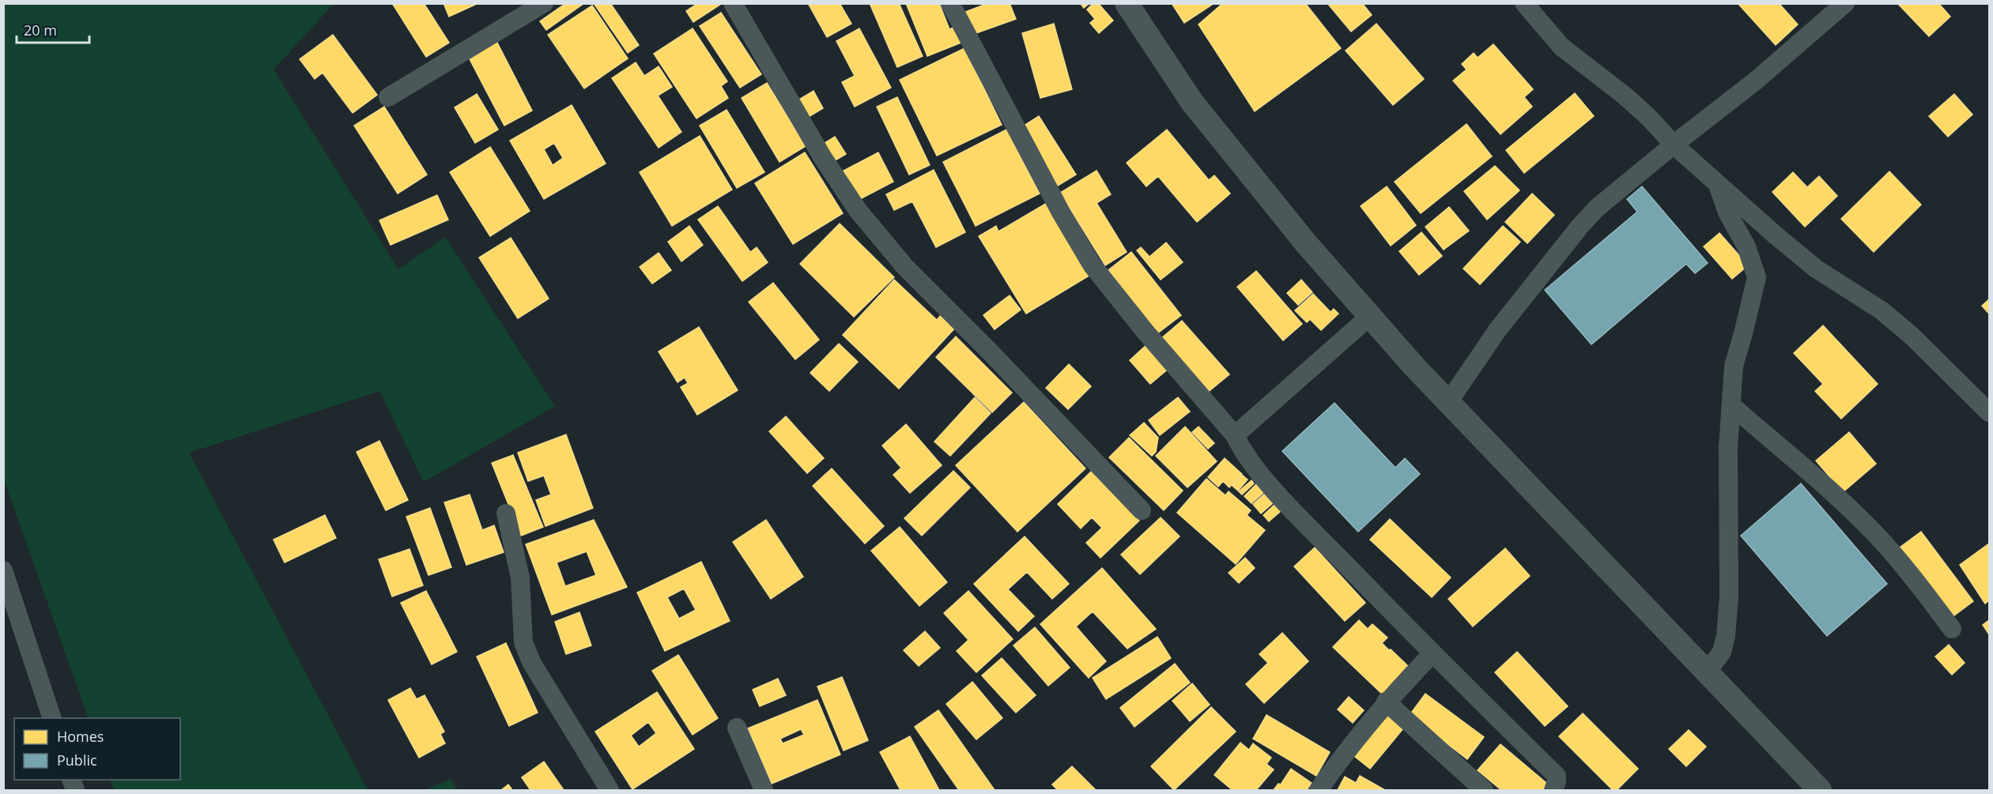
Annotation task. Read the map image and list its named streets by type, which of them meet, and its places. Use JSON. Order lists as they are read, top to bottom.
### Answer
{
  "legend": ["Homes", "Public"],
  "scale_bar": "20 m"
}
